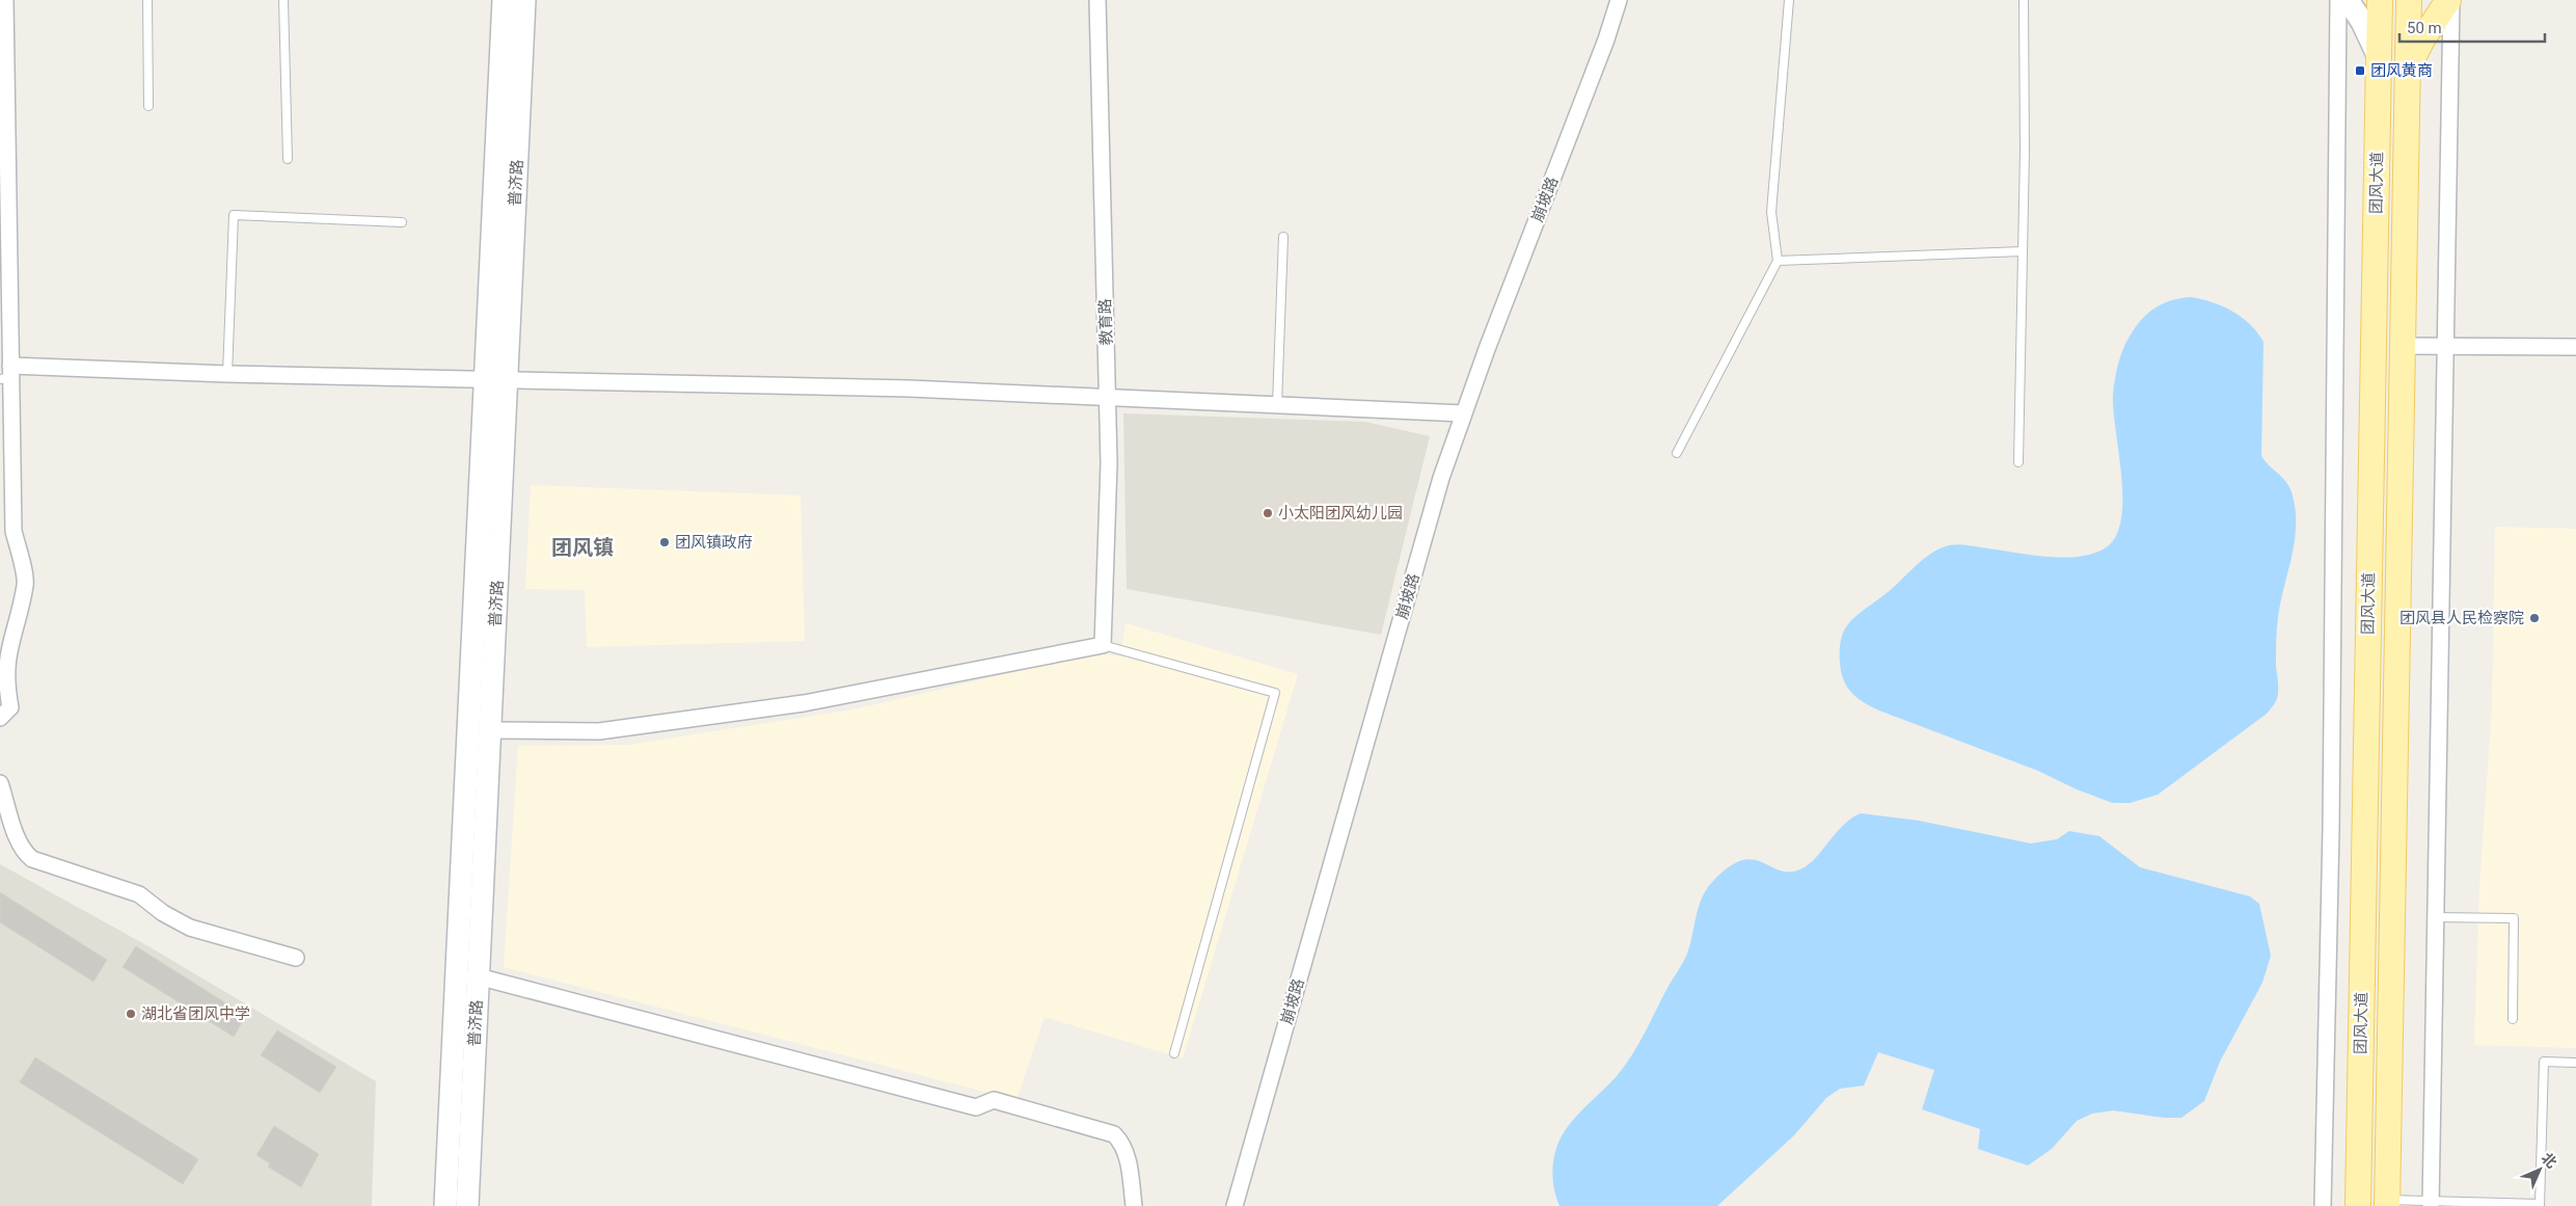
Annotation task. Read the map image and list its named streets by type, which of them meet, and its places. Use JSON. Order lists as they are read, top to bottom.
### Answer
{
  "streets": {
    "main road": ["普济路", "团风大道"],
    "street": ["崩坡路", "教育路"]
  },
  "districts": ["团风镇"],
  "places": {
    "transit": ["团风黄商"],
    "other": [
      "小太阳团风幼儿园",
      "团风镇政府",
      "团风县人民检察院",
      "湖北省团风中学"
    ]
  },
  "scale_bar": "50 m",
  "north": "top right"
}
